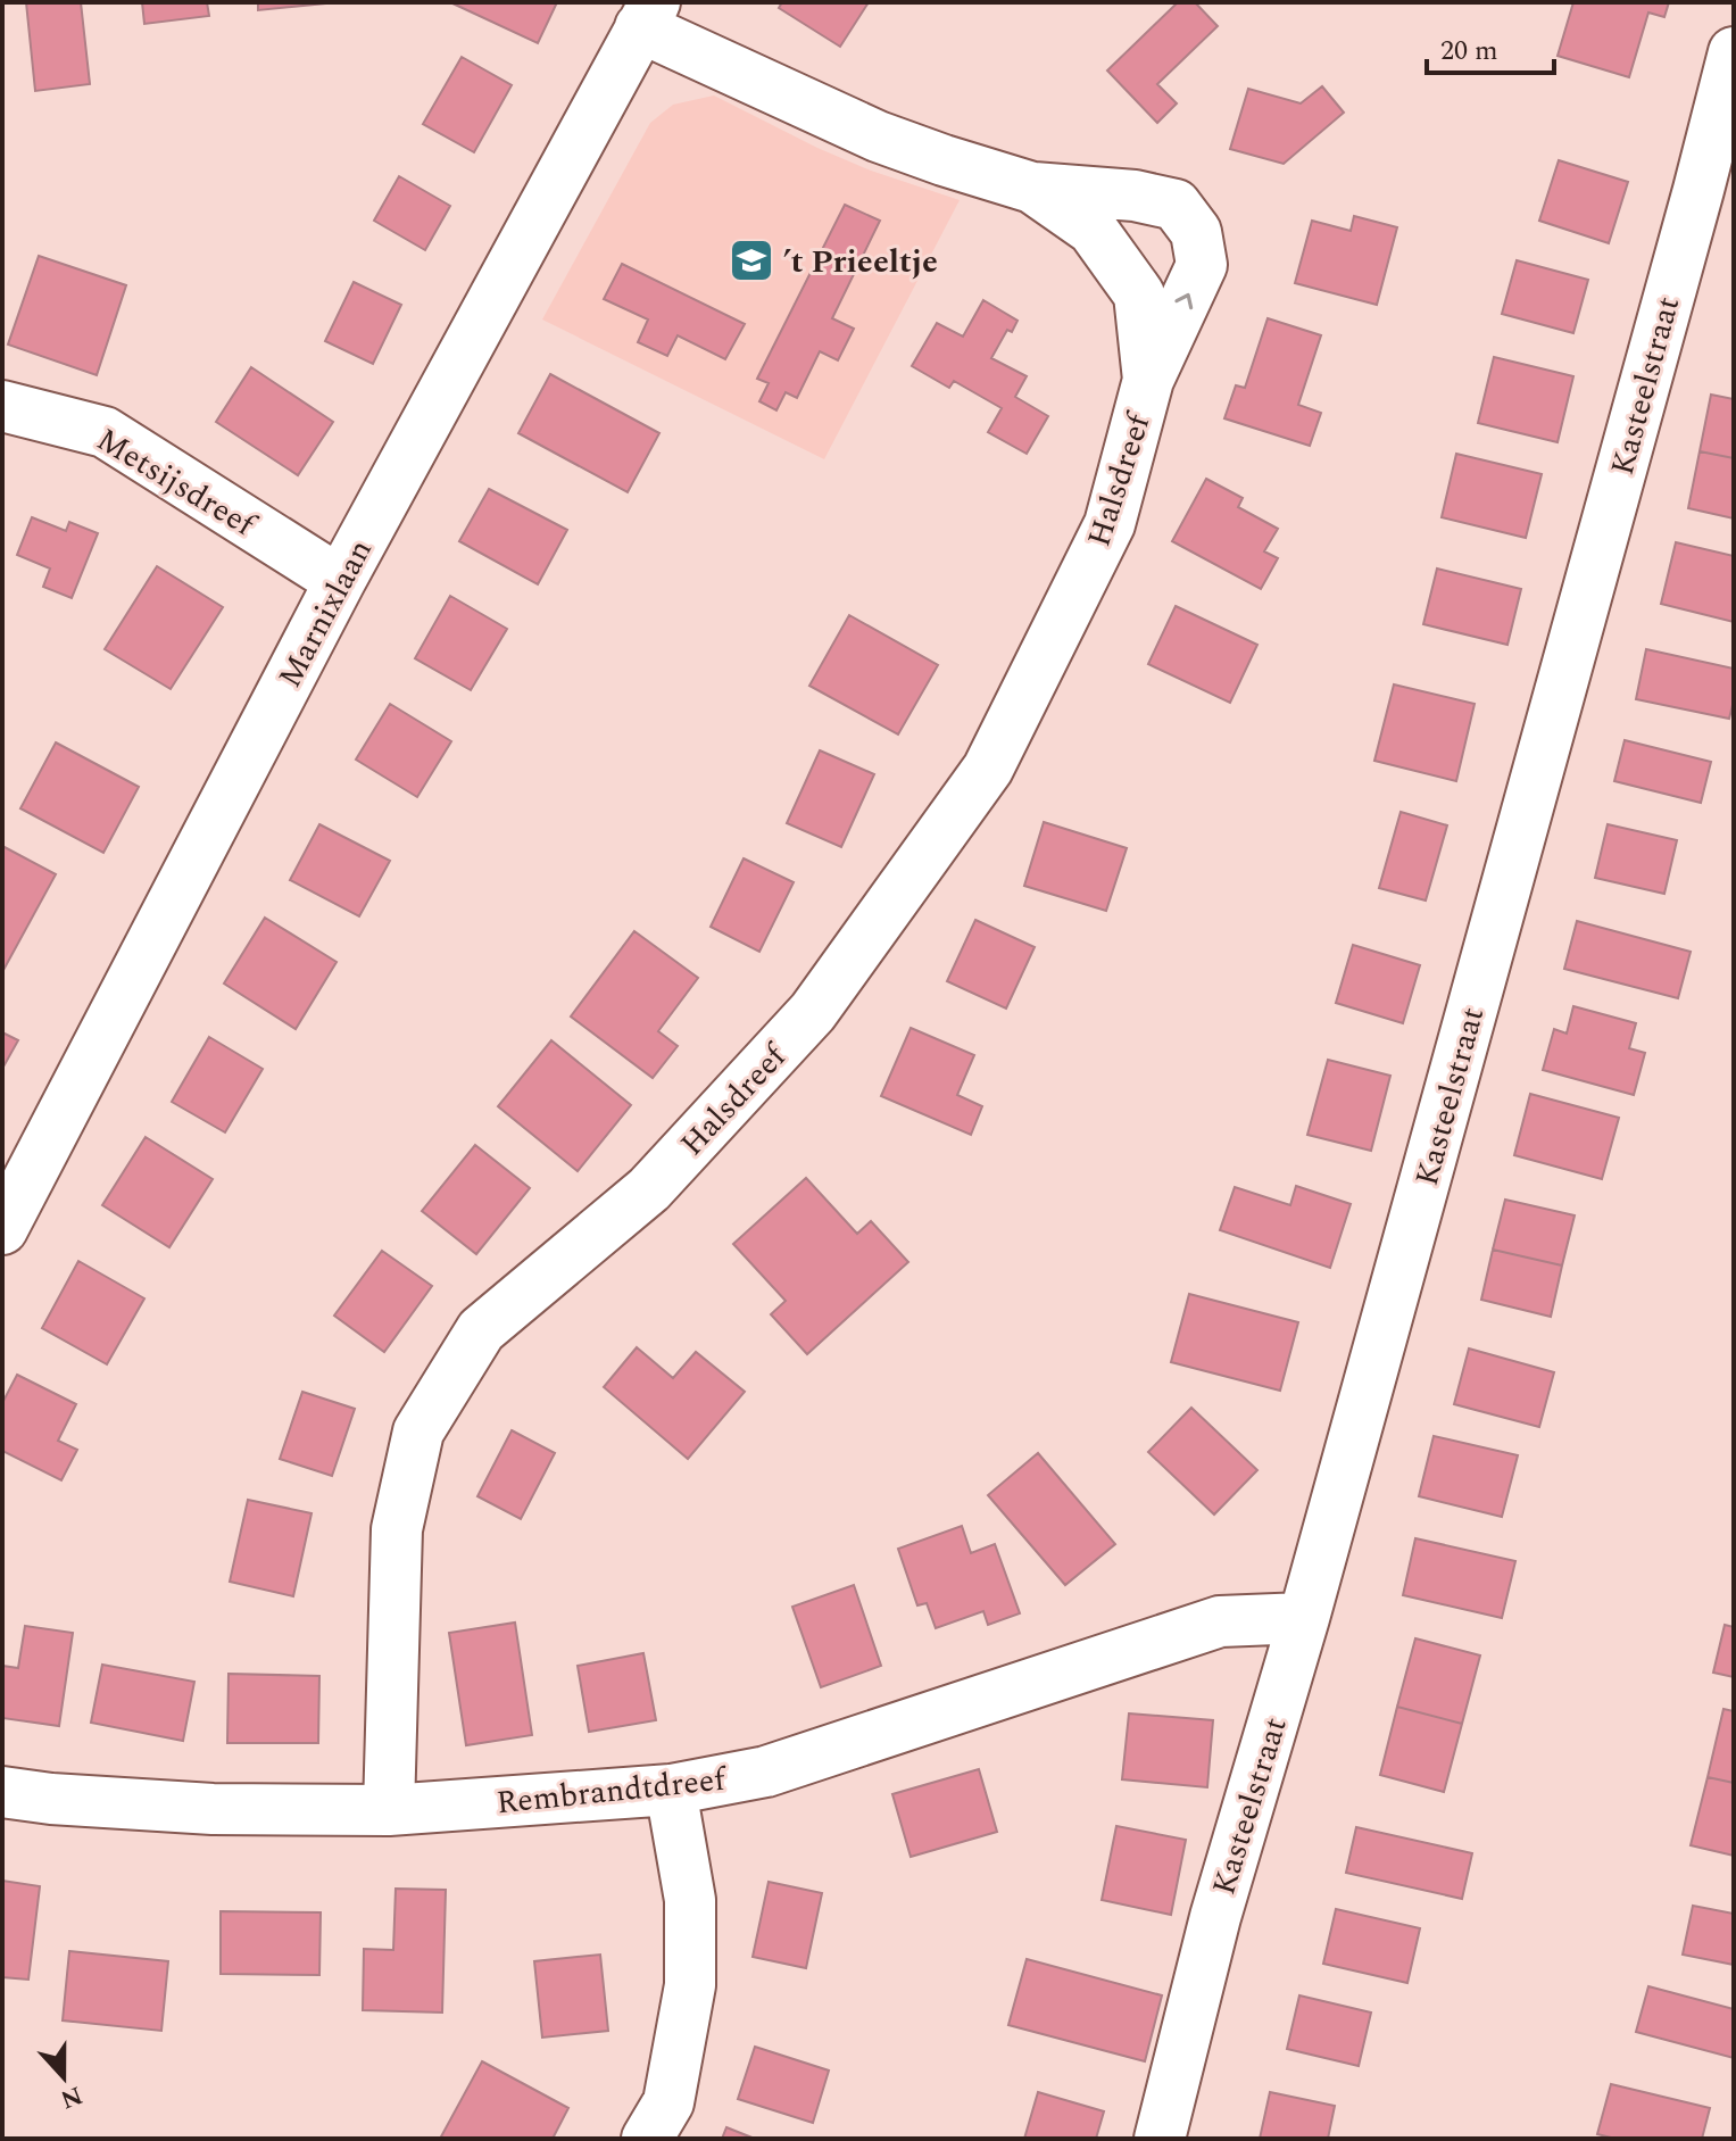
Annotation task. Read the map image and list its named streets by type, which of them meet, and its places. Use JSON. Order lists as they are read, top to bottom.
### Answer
{
  "streets": {
    "street": [
      "Kasteelstraat",
      "Halsdreef",
      "Metsijsdreef",
      "Marnixlaan",
      "Rembrandtdreef"
    ]
  },
  "crossings": [
    ["Kasteelstraat", "Rembrandtdreef"],
    ["Halsdreef", "Marnixlaan"],
    ["Halsdreef", "Rembrandtdreef"],
    ["Metsijsdreef", "Marnixlaan"]
  ],
  "places": {
    "school or university": ["’t Prieeltje"]
  },
  "scale_bar": "20 m",
  "north": "bottom"
}
